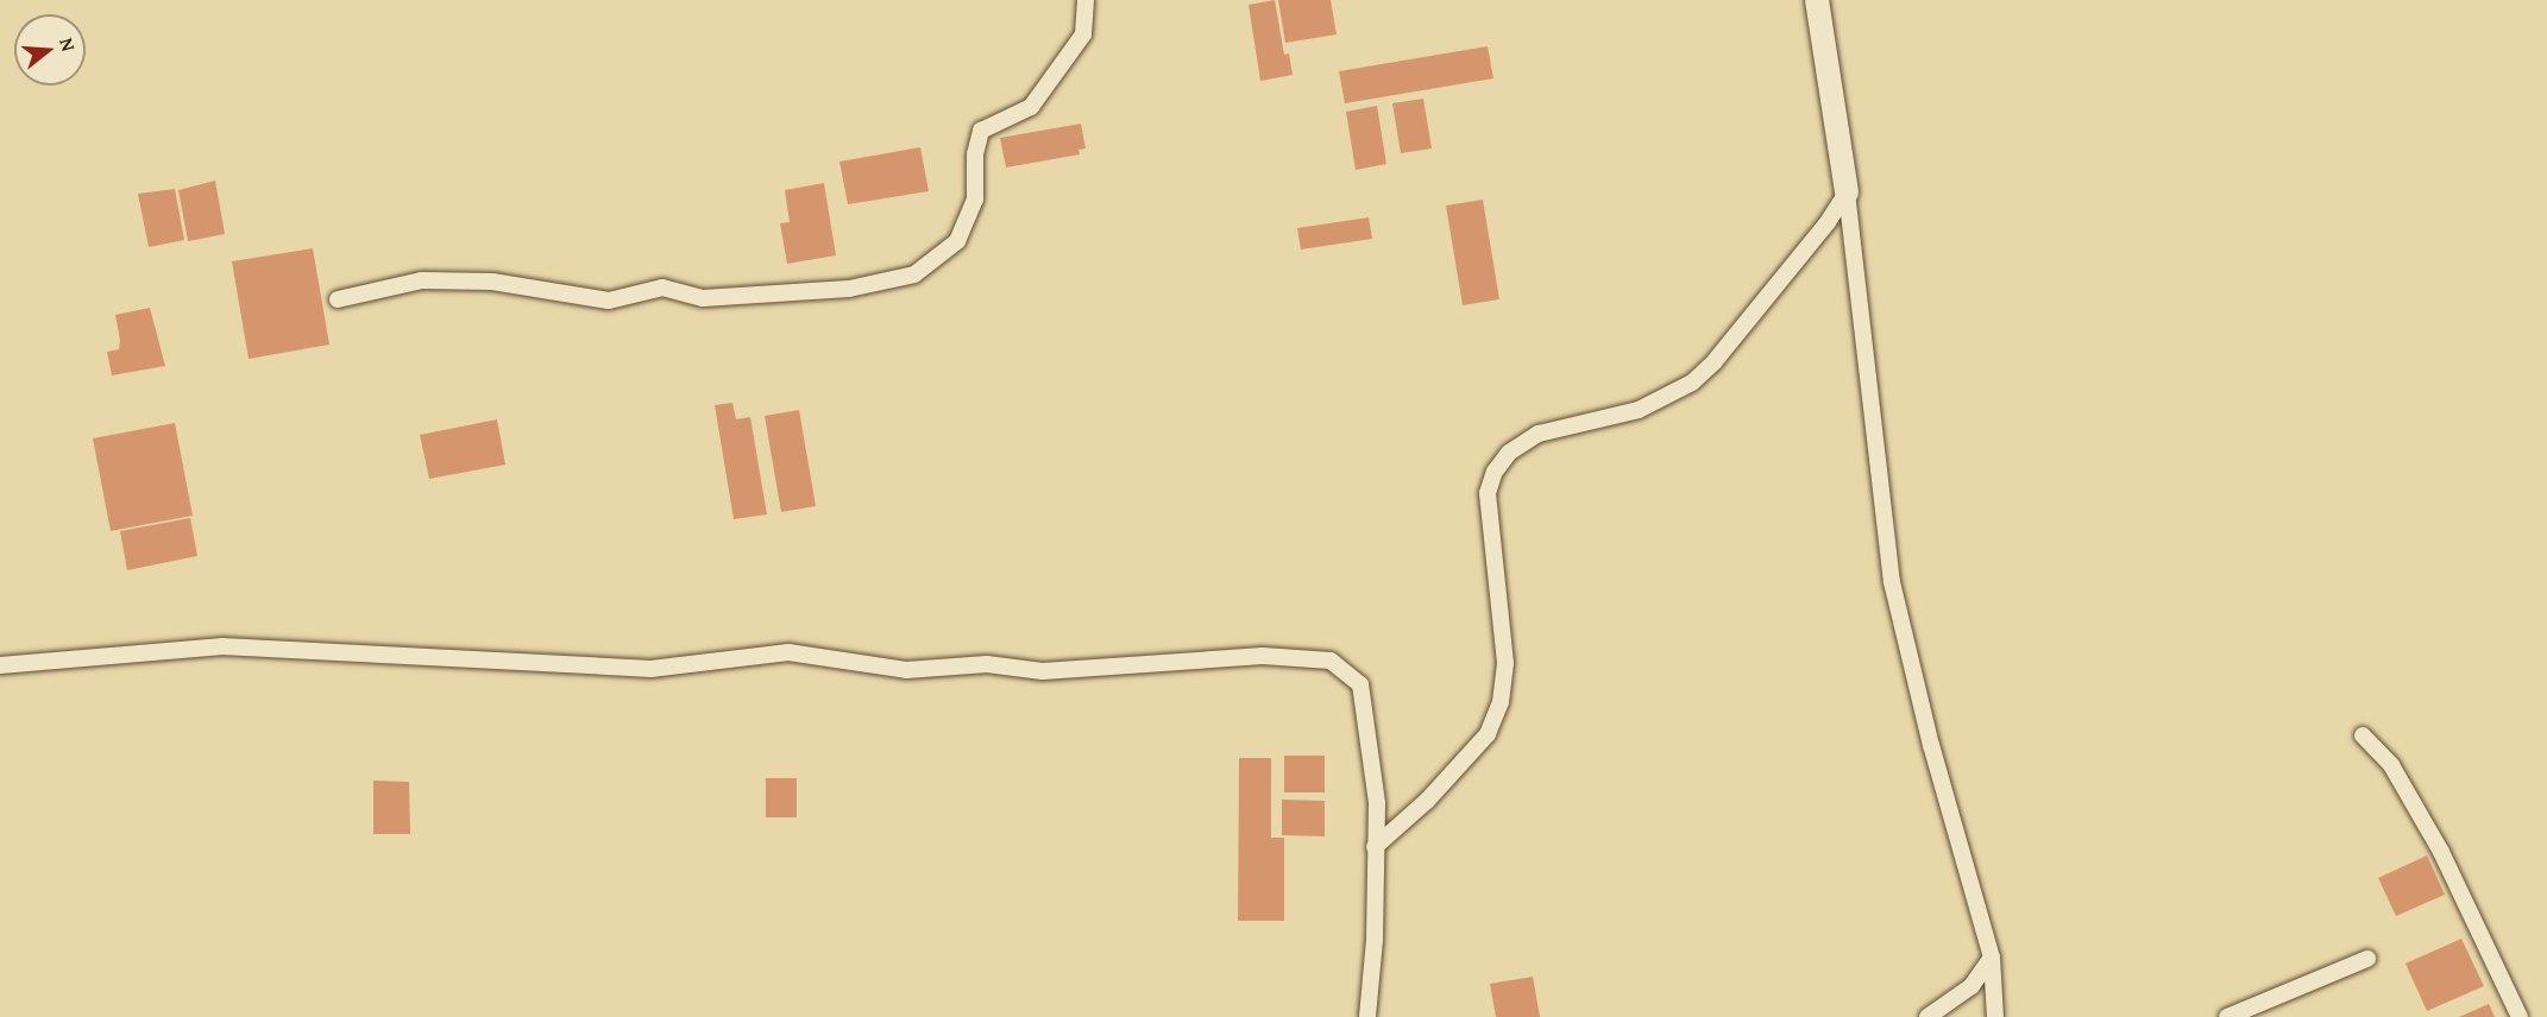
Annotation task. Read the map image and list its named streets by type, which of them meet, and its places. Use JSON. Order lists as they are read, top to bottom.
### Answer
{
  "north": "right"
}
